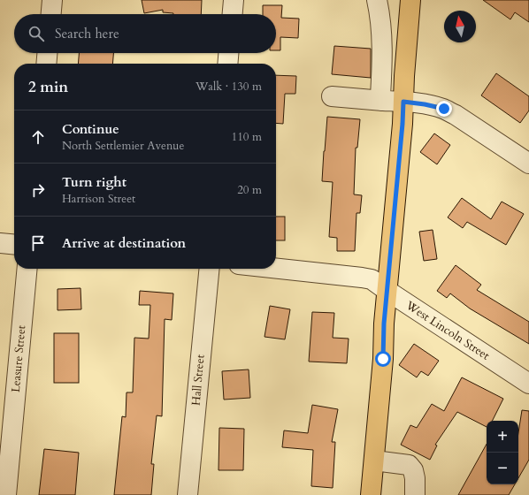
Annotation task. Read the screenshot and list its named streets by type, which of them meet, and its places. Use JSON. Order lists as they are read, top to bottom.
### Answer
{
  "streets": {
    "street": ["West Lincoln Street", "Leasure Street", "Hall Street"]
  },
  "north": "top",
  "page": {
    "search": "Search here",
    "heading": ["2 min", "Walk · 130 m"],
    "list": [
      ["Continue", "North Settlemier Avenue", "110 m"],
      ["Turn right", "Harrison Street", "20 m"],
      "Arrive at destination"
    ],
    "map_buttons": ["+", "−"]
  }
}
